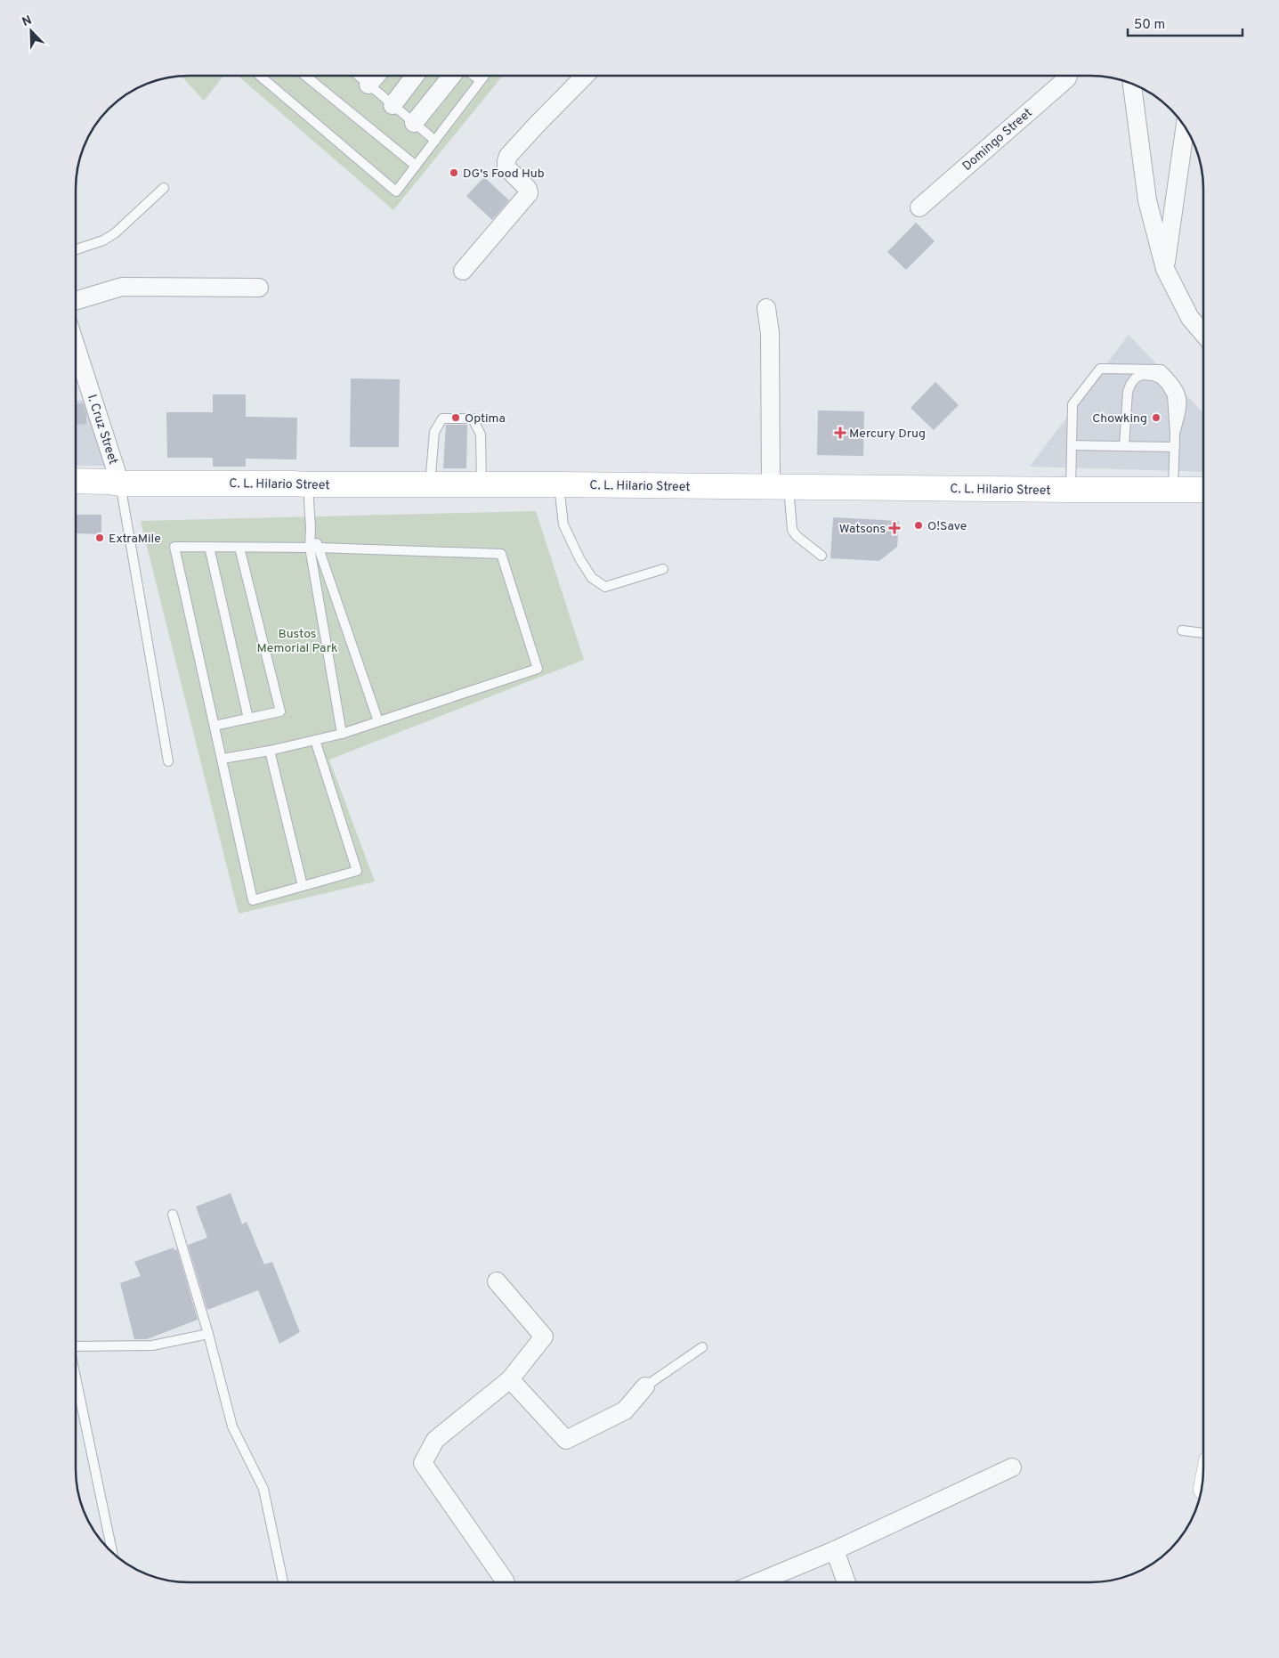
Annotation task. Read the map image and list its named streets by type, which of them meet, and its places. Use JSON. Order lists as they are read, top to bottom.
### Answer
{
  "streets": {
    "main road": ["C. L. Hilario Street"],
    "street": ["Domingo Street", "I. Cruz Street"]
  },
  "crossings": [
    ["I. Cruz Street", "C. L. Hilario Street"]
  ],
  "parks": ["Bustos Memorial Park"],
  "places": {
    "other": [
      "DG's Food Hub",
      "Optima",
      "Chowking",
      "O!Save",
      "ExtraMile"
    ],
    "health": ["Mercury Drug", "Watsons"]
  },
  "scale_bar": "50 m",
  "north": "top left"
}
